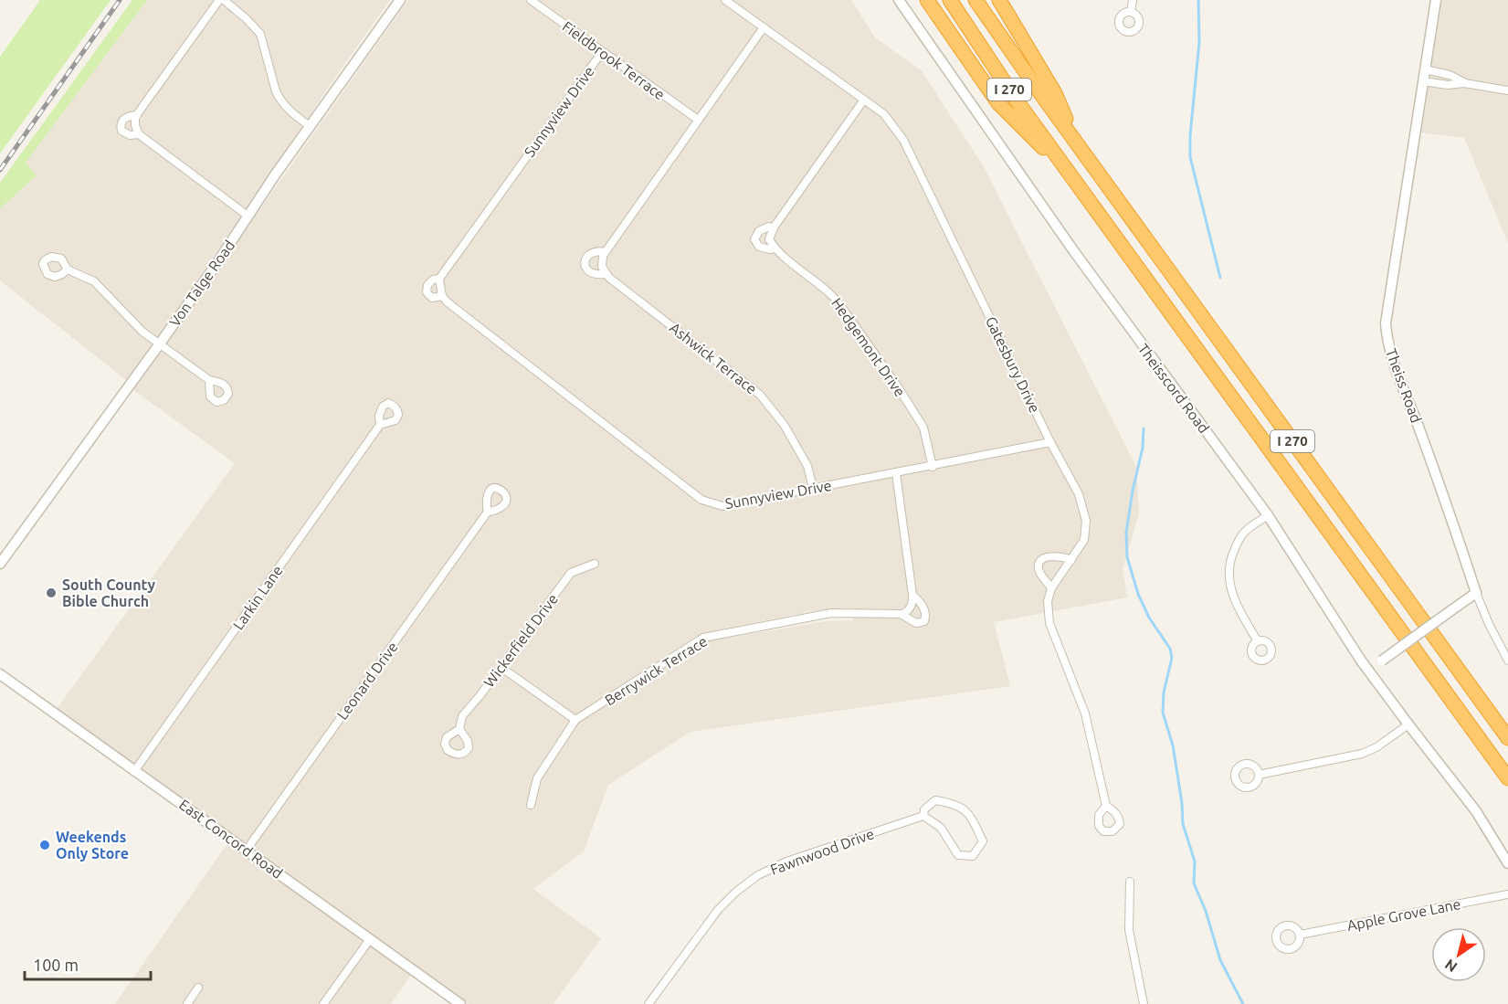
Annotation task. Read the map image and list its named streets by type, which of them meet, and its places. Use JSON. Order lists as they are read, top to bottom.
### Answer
{
  "streets": {
    "highway": ["I 270"],
    "street": [
      "Fieldbrook Terrace",
      "Sunnyview Drive",
      "Von Talge Road",
      "Hedgemont Drive",
      "Ashwick Terrace",
      "Gatesbury Drive",
      "Theiss Road",
      "Theisscord Road",
      "Larkin Lane",
      "Wickerfield Drive",
      "Berrywick Terrace",
      "Leonard Drive",
      "East Concord Road",
      "Fawnwood Drive",
      "Apple Grove Lane"
    ]
  },
  "crossings": [
    ["Fieldbrook Terrace", "Sunnyview Drive"],
    ["Fieldbrook Terrace", "Ashwick Terrace"],
    ["Sunnyview Drive", "Hedgemont Drive"],
    ["Sunnyview Drive", "Ashwick Terrace"],
    ["Sunnyview Drive", "Gatesbury Drive"],
    ["Sunnyview Drive", "Berrywick Terrace"],
    ["Hedgemont Drive", "Gatesbury Drive"],
    ["Ashwick Terrace", "Gatesbury Drive"],
    ["Larkin Lane", "East Concord Road"],
    ["Leonard Drive", "East Concord Road"]
  ],
  "places": ["South County Bible Church", "Weekends Only Store"],
  "scale_bar": "100 m",
  "north": "bottom left"
}
